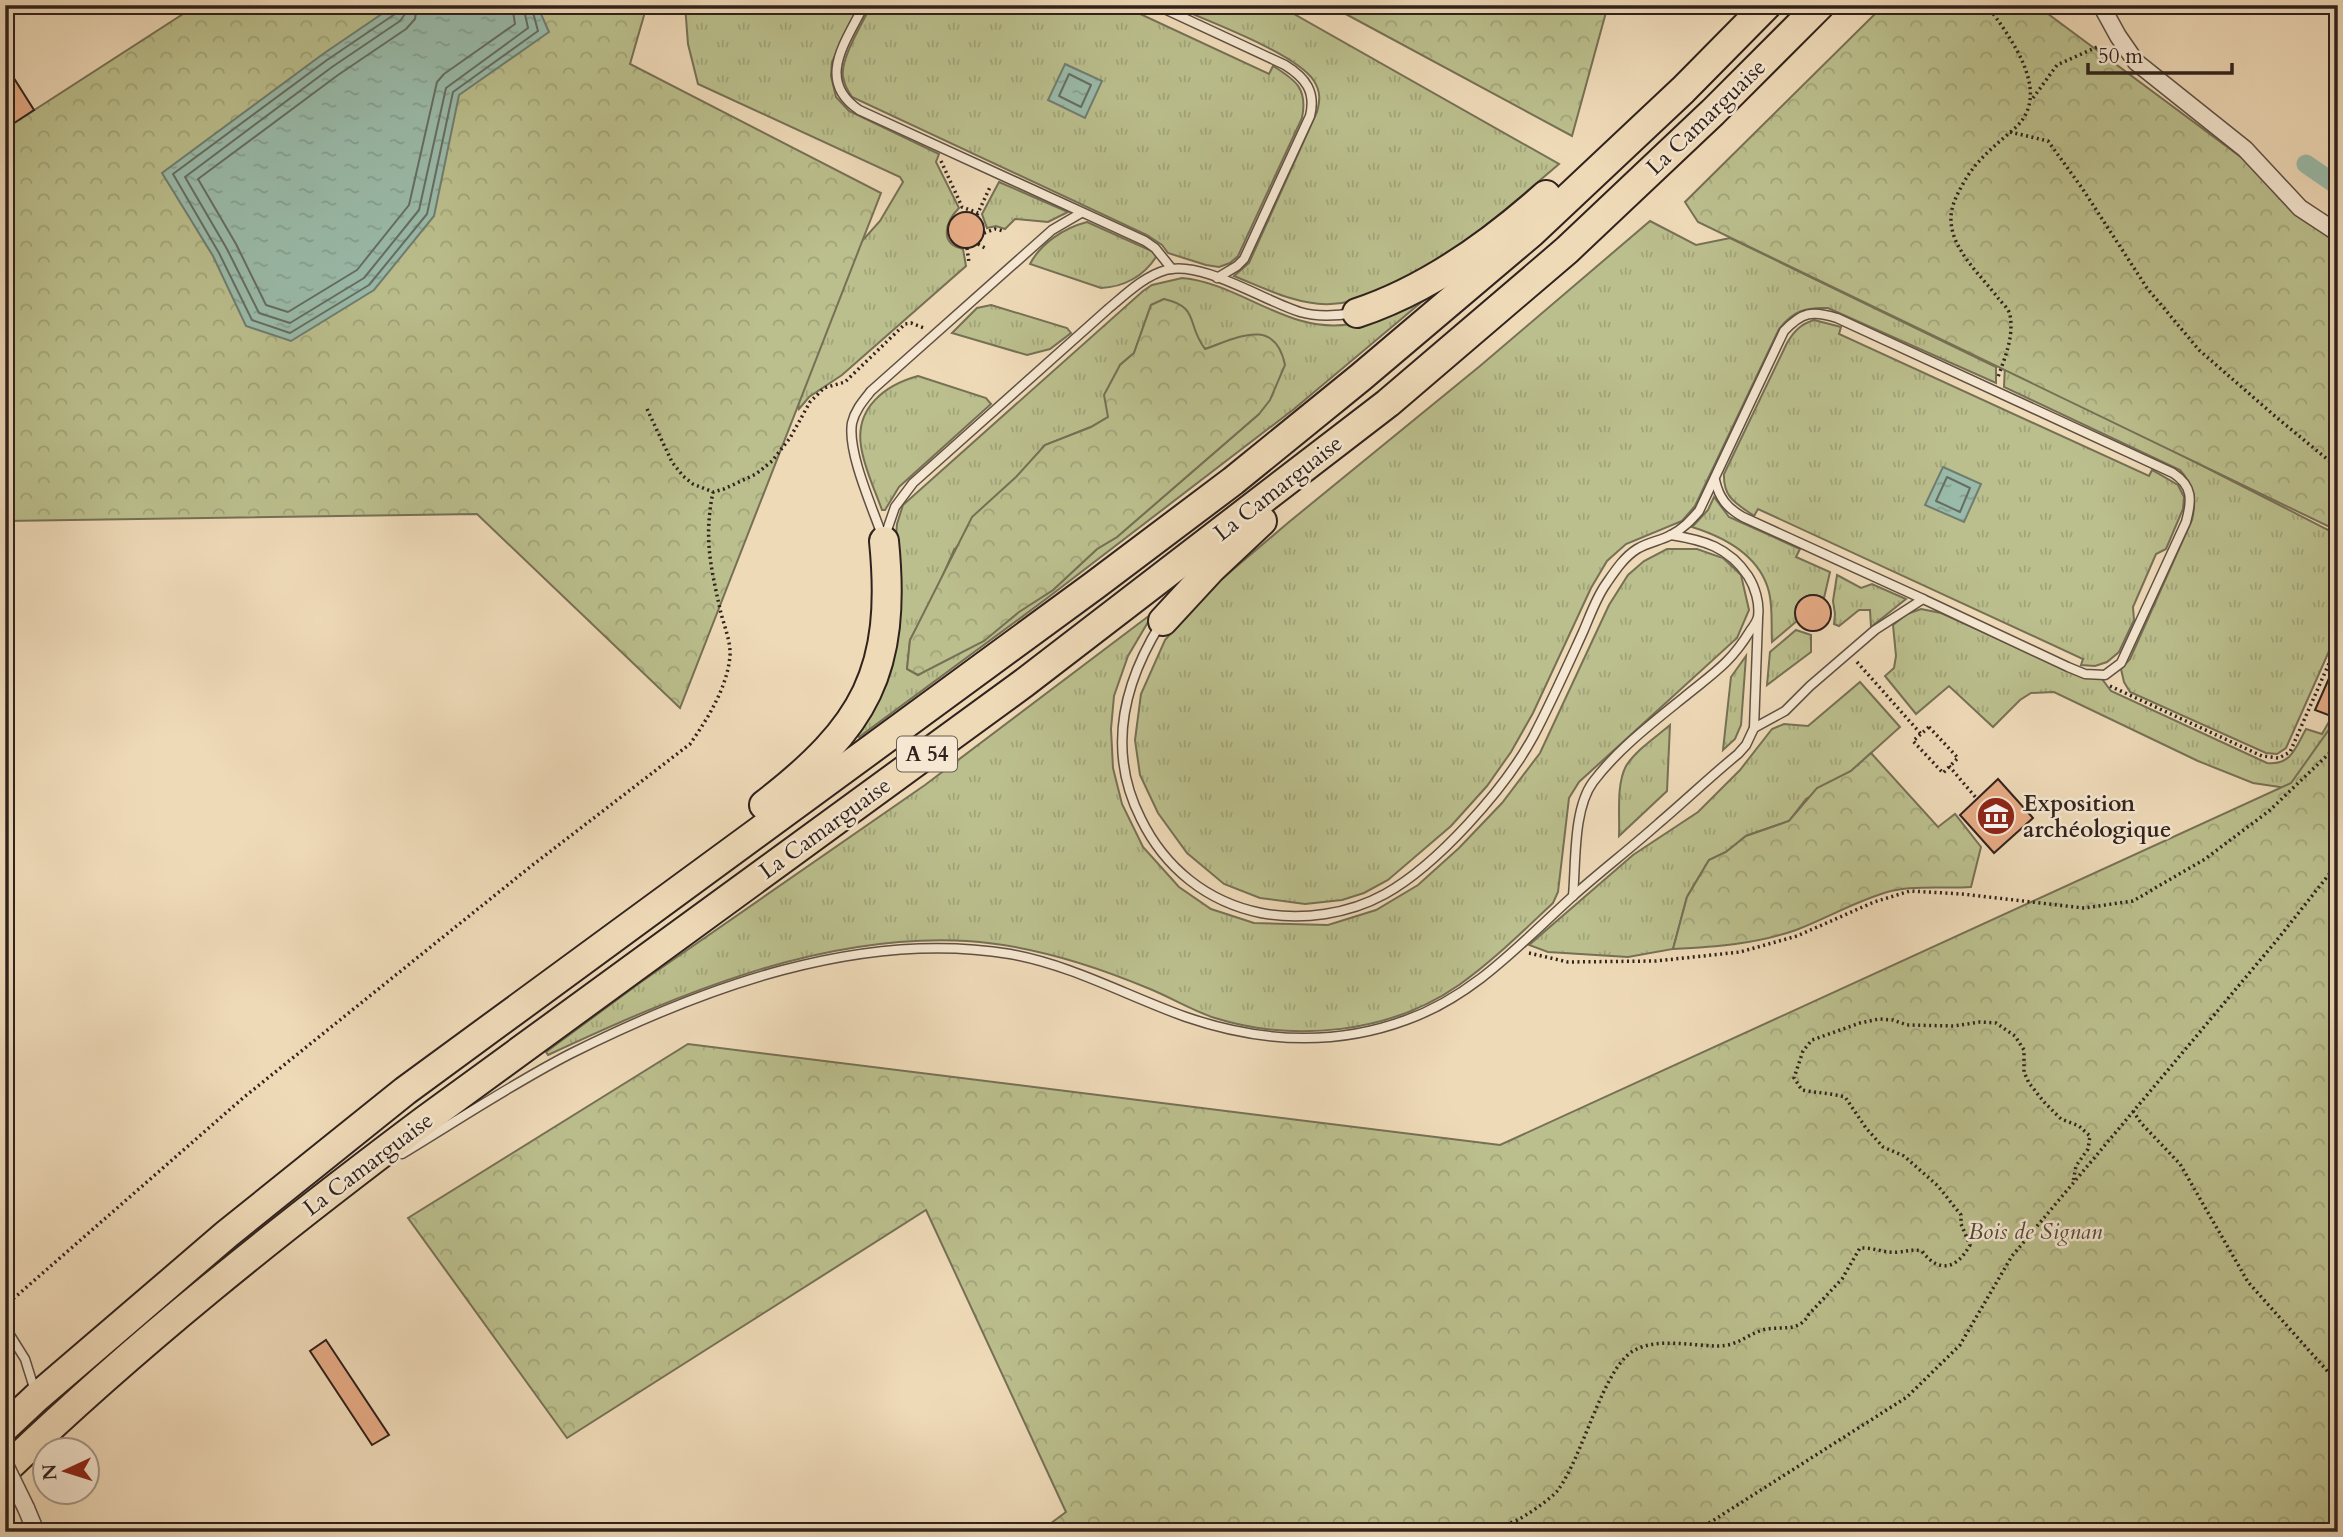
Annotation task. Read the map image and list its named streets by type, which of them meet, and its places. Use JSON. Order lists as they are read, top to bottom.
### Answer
{
  "streets": {
    "highway": ["La Camarguaise", "A 54"]
  },
  "parks": ["Bois de Signan"],
  "places": {
    "museum": ["Exposition archéologique"]
  },
  "scale_bar": "50 m",
  "north": "left"
}
